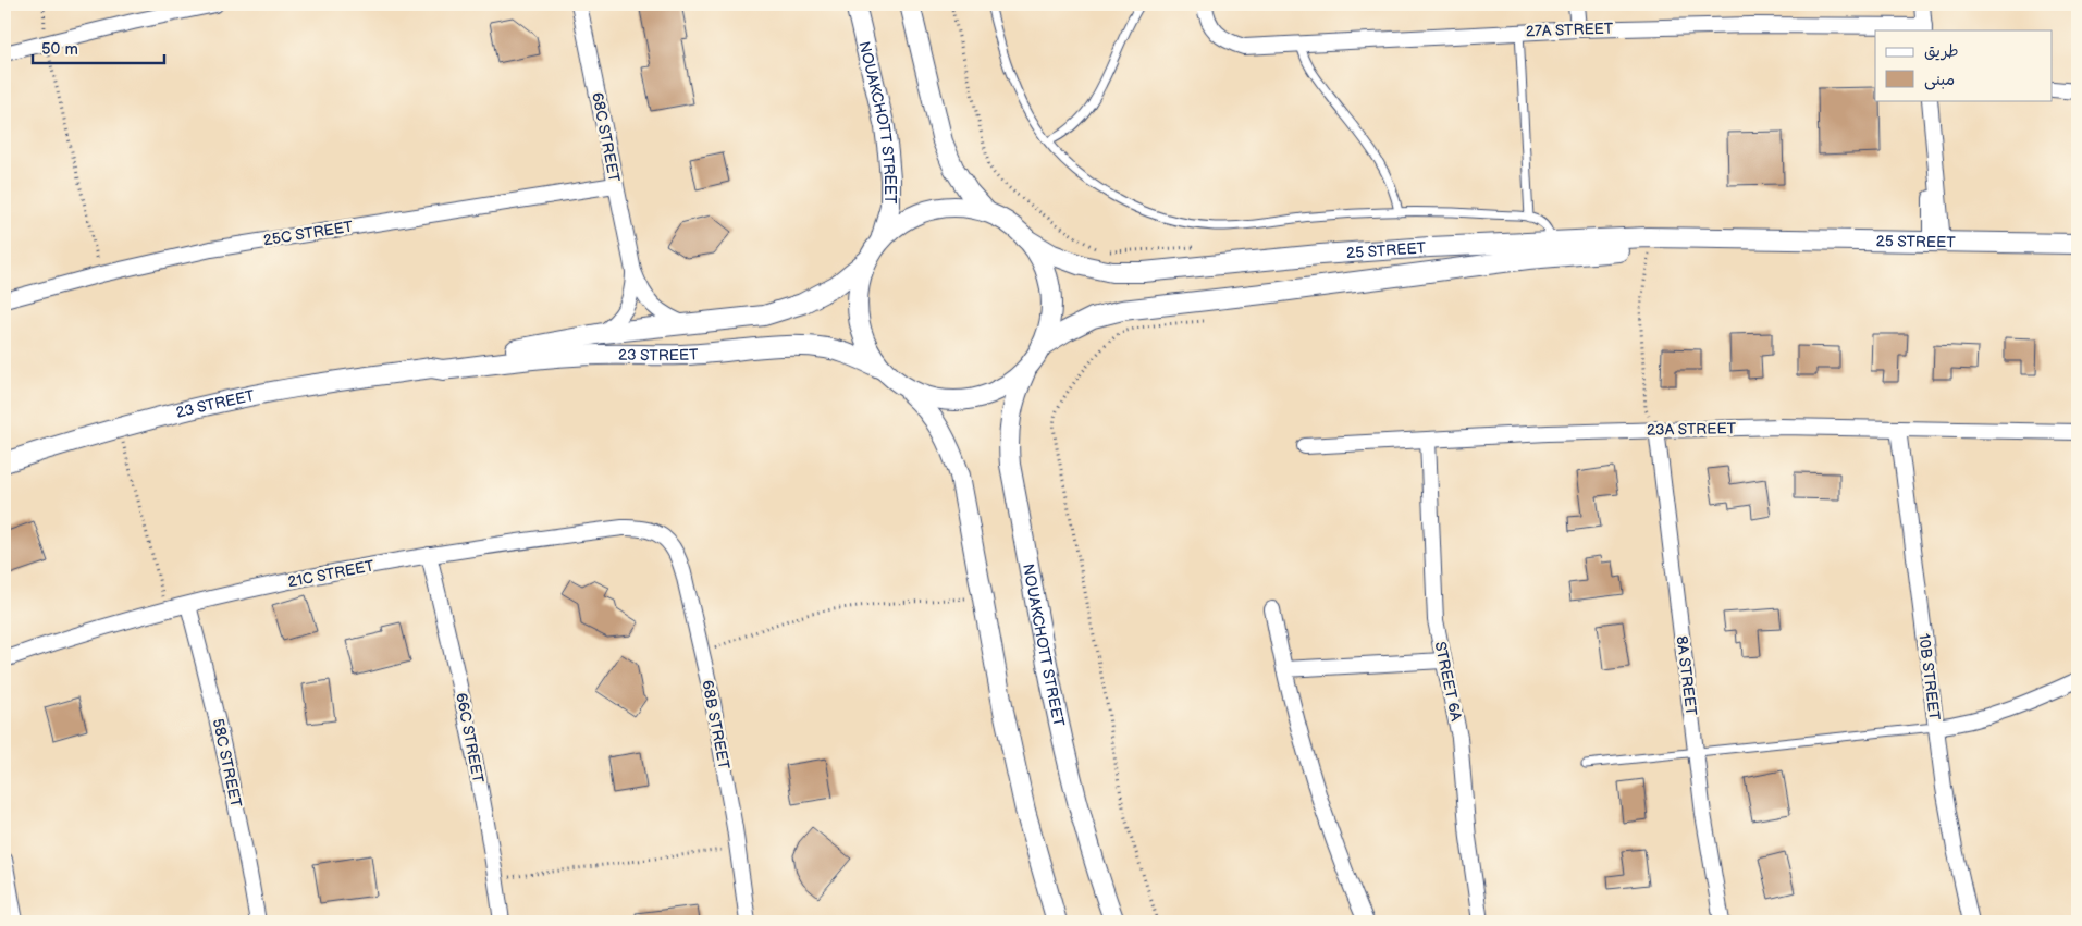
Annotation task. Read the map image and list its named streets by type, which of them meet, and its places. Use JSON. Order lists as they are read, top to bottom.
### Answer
{
  "streets": {
    "street": [
      "27A STREET",
      "NOUAKCHOTT STREET",
      "68C STREET",
      "25C STREET",
      "25 STREET",
      "23 STREET",
      "23A STREET",
      "21C STREET",
      "8A STREET",
      "10B STREET",
      "STREET 6A",
      "68B STREET",
      "66C STREET",
      "58C STREET"
    ]
  },
  "crossings": [
    ["NOUAKCHOTT STREET", "25 STREET"],
    ["NOUAKCHOTT STREET", "23 STREET"],
    ["68C STREET", "25C STREET"],
    ["68C STREET", "23 STREET"],
    ["25 STREET", "23 STREET"],
    ["23A STREET", "8A STREET"],
    ["23A STREET", "10B STREET"],
    ["23A STREET", "STREET 6A"],
    ["21C STREET", "68B STREET"],
    ["21C STREET", "66C STREET"],
    ["21C STREET", "58C STREET"]
  ],
  "legend": ["طريق", "مبنى"],
  "scale_bar": "50 m"
}
